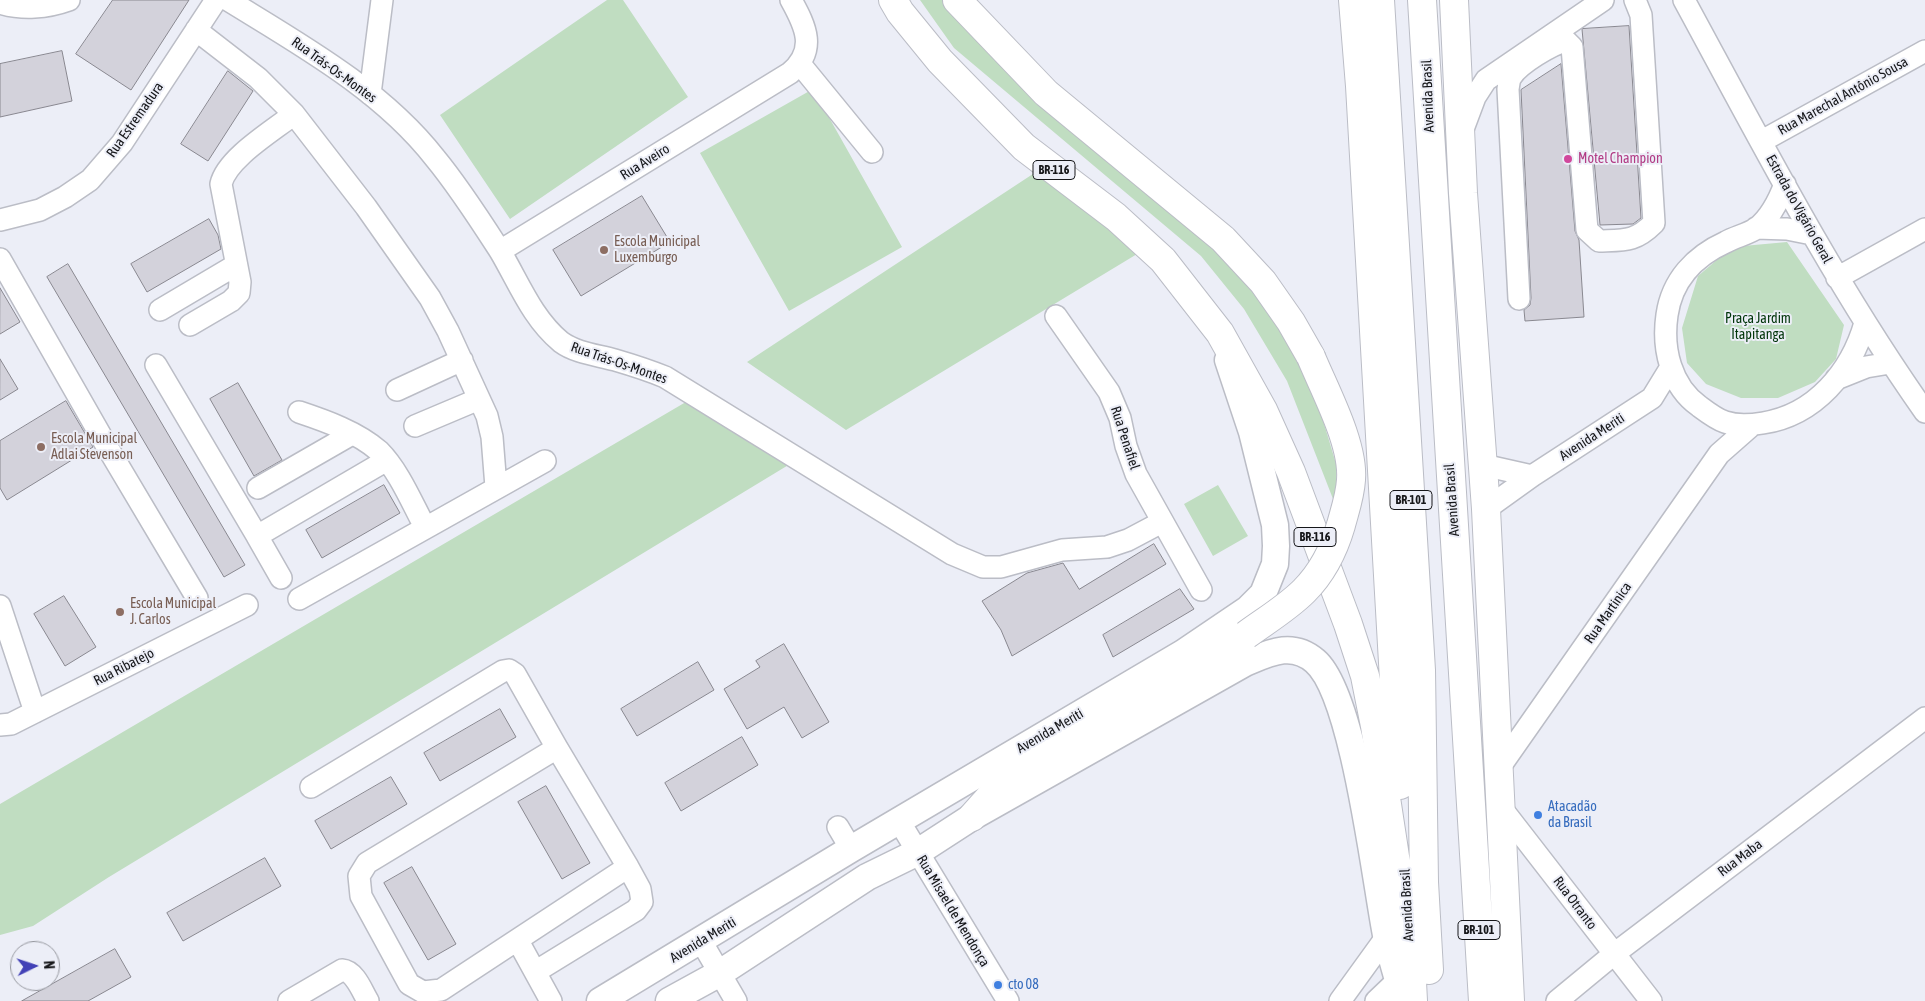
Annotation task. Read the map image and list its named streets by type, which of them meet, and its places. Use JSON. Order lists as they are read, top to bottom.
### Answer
{
  "streets": {
    "highway": ["Avenida Brasil", "BR-116", "BR-101"],
    "main road": ["Avenida Meriti"],
    "street": [
      "Rua Trás-Os-Montes",
      "Rua Marechal Antônio Sousa",
      "Rua Estremadura",
      "Rua Aveiro",
      "Estrada do Vigário Geral",
      "Rua Penafiel",
      "Rua Martinica",
      "Rua Ribatejo",
      "Rua Maba",
      "Rua Otranto",
      "Rua Misael de Mendonça"
    ]
  },
  "crossings": [
    ["Rua Trás-Os-Montes", "Rua Aveiro"],
    ["Rua Trás-Os-Montes", "Rua Penafiel"],
    ["Avenida Brasil", "BR-116"],
    ["Avenida Brasil", "BR-101"],
    ["Rua Marechal Antônio Sousa", "Estrada do Vigário Geral"],
    ["BR-116", "Avenida Meriti"],
    ["Avenida Meriti", "BR-101"],
    ["Avenida Meriti", "Rua Misael de Mendonça"],
    ["Rua Maba", "Rua Otranto"]
  ],
  "parks": ["Praça Jardim Itapitanga"],
  "places": [
    "Motel Champion",
    "Escola Municipal Luxemburgo",
    "Escola Municipal Adlai Stevenson",
    "Escola Municipal J. Carlos",
    "Atacadão da Brasil",
    "cto 08"
  ],
  "north": "right"
}
